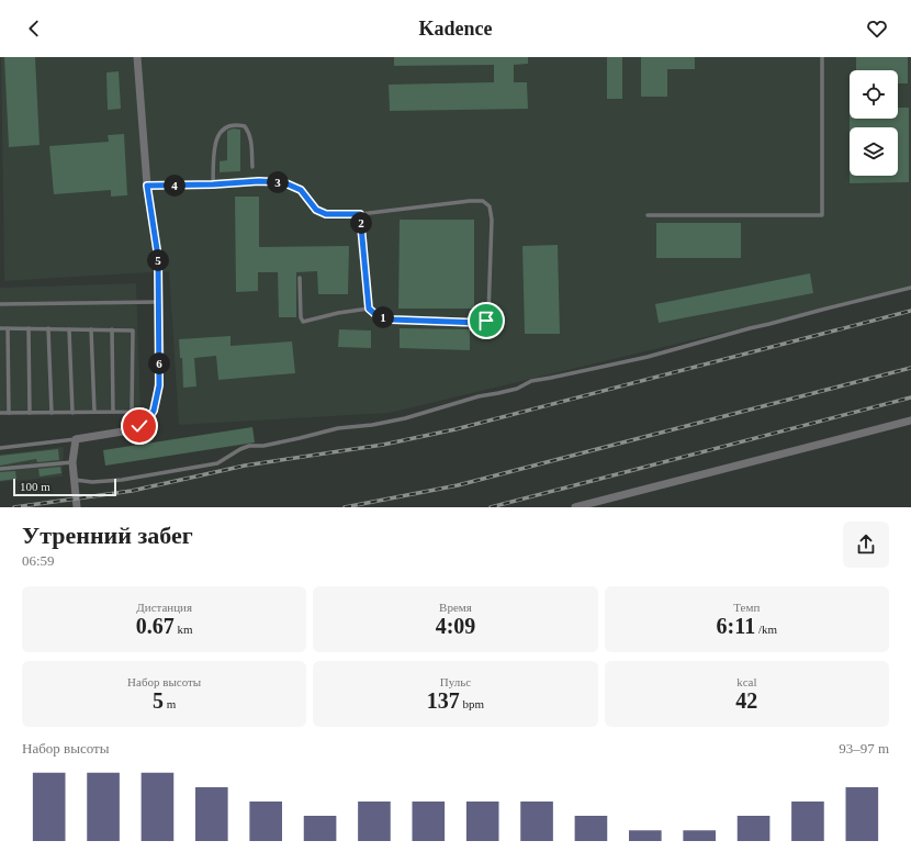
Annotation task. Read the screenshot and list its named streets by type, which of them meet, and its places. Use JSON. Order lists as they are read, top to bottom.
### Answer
{
  "scale_bar": "100 m",
  "page": {
    "header": "Kadence",
    "pins": [
      "3",
      "4",
      "2",
      "5",
      "1",
      "6"
    ],
    "scale": "100 m",
    "heading": ["Утренний забег", "06:59"],
    "stats": [
      ["Дистанция", "0.67 km"],
      ["Время", "4:09"],
      ["Темп", "6:11 /km"],
      ["Набор высоты", "5 m"],
      ["Пульс", "137 bpm"],
      ["kcal", "42"]
    ],
    "chart": ["Набор высоты", "93–97 m"]
  }
}
